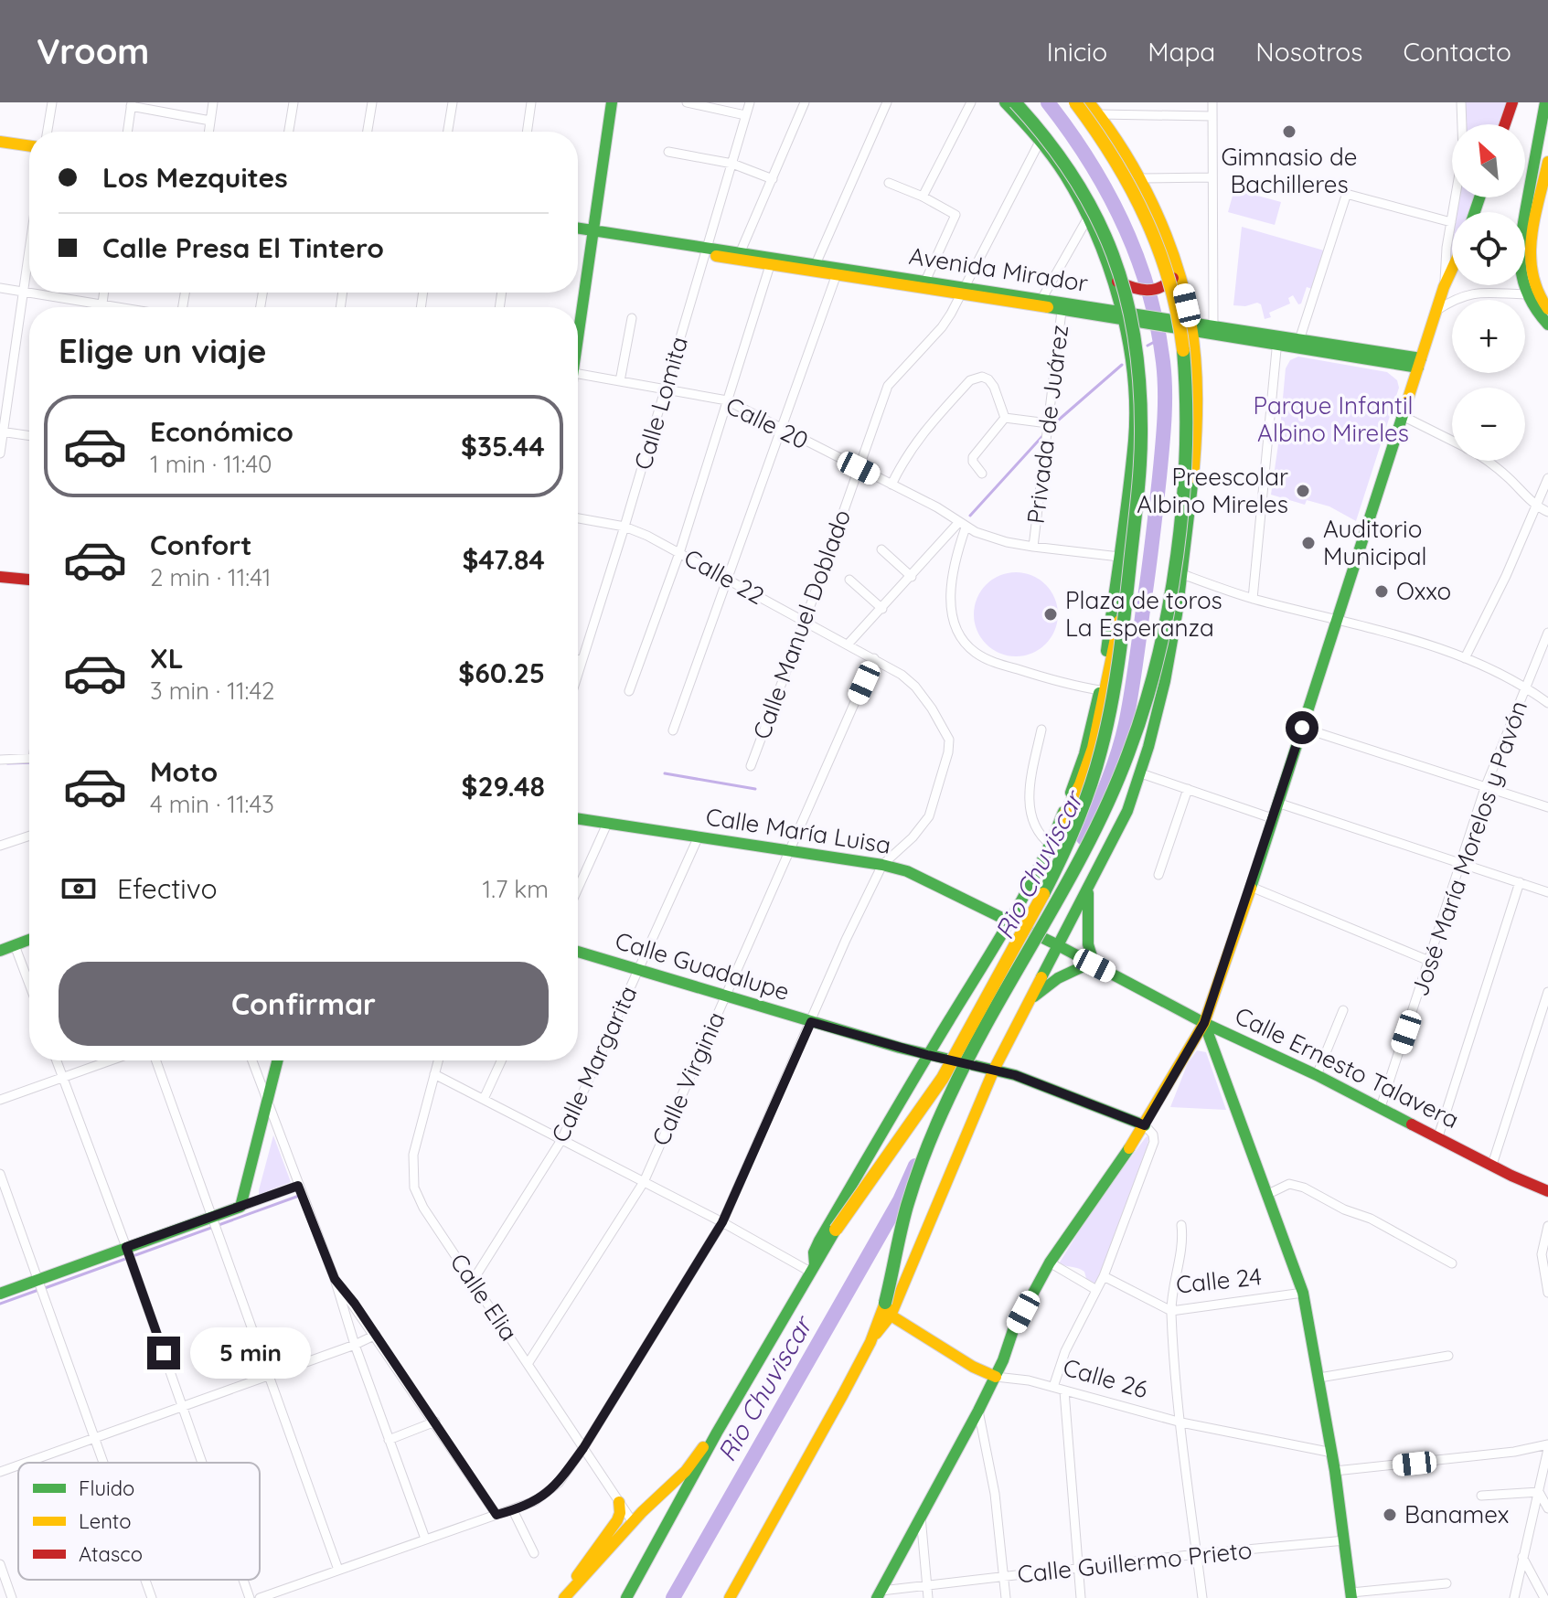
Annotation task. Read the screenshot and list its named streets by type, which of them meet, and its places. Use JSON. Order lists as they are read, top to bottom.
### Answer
{
  "streets": {
    "main road": [
      "Avenida Mirador",
      "Calle María Luisa",
      "Calle Guadalupe",
      "Calle Ernesto Talavera",
      "Calle 26"
    ],
    "street": [
      "Calle Lomita",
      "Calle 20",
      "Privada de Juárez",
      "Calle 22",
      "Calle Manuel Doblado",
      "José María Morelos y Pavón",
      "Calle Margarita",
      "Calle Virginia",
      "Calle 24",
      "Calle Elia",
      "Calle Guillermo Prieto"
    ]
  },
  "crossings": [
    ["Avenida Mirador", "Calle Lomita"],
    ["Avenida Mirador", "Privada de Juárez"],
    ["Avenida Mirador", "Calle Manuel Doblado"],
    ["Calle Lomita", "Calle 20"],
    ["Calle Lomita", "Calle 22"],
    ["Calle 20", "Privada de Juárez"],
    ["Calle 20", "Calle Manuel Doblado"],
    ["Calle 22", "Calle Manuel Doblado"],
    ["Calle 22", "Calle María Luisa"],
    ["Calle 22", "Calle Virginia"],
    ["Calle María Luisa", "Calle Margarita"],
    ["Calle María Luisa", "Calle Ernesto Talavera"],
    ["Calle María Luisa", "Calle Virginia"],
    ["José María Morelos y Pavón", "Calle Ernesto Talavera"],
    ["Calle Guadalupe", "Calle Margarita"],
    ["Calle Guadalupe", "Calle Virginia"],
    ["Calle Margarita", "Calle Elia"],
    ["Calle Virginia", "Calle Elia"]
  ],
  "water": ["Rio Chuviscar"],
  "parks": ["Parque Infantil Albino Mireles"],
  "places": [
    "Gimnasio de Bachilleres",
    "Preescolar Albino Mireles",
    "Auditorio Municipal",
    "Oxxo",
    "Plaza de toros La Esperanza",
    "Banamex"
  ],
  "legend": ["Fluido", "Lento", "Atasco"],
  "north": "top left",
  "page": {
    "header": "Vroom",
    "nav": [
      "Inicio",
      "Mapa",
      "Nosotros",
      "Contacto"
    ],
    "map_buttons": ["+", "−"],
    "banner": ["Los Mezquites", "Calle Presa El Tintero"],
    "heading": "Elige un viaje",
    "list": [
      {
        "name": "Económico",
        "note": "1 min · 11:40",
        "value": "$35.44"
      },
      {
        "name": "Confort",
        "note": "2 min · 11:41",
        "value": "$47.84"
      },
      {
        "name": "XL",
        "note": "3 min · 11:42",
        "value": "$60.25"
      },
      {
        "name": "Moto",
        "note": "4 min · 11:43",
        "value": "$29.48"
      }
    ],
    "pay": ["Efectivo", "1.7 km"],
    "buttons": "Confirmar",
    "bubble": "5 min"
  }
}
